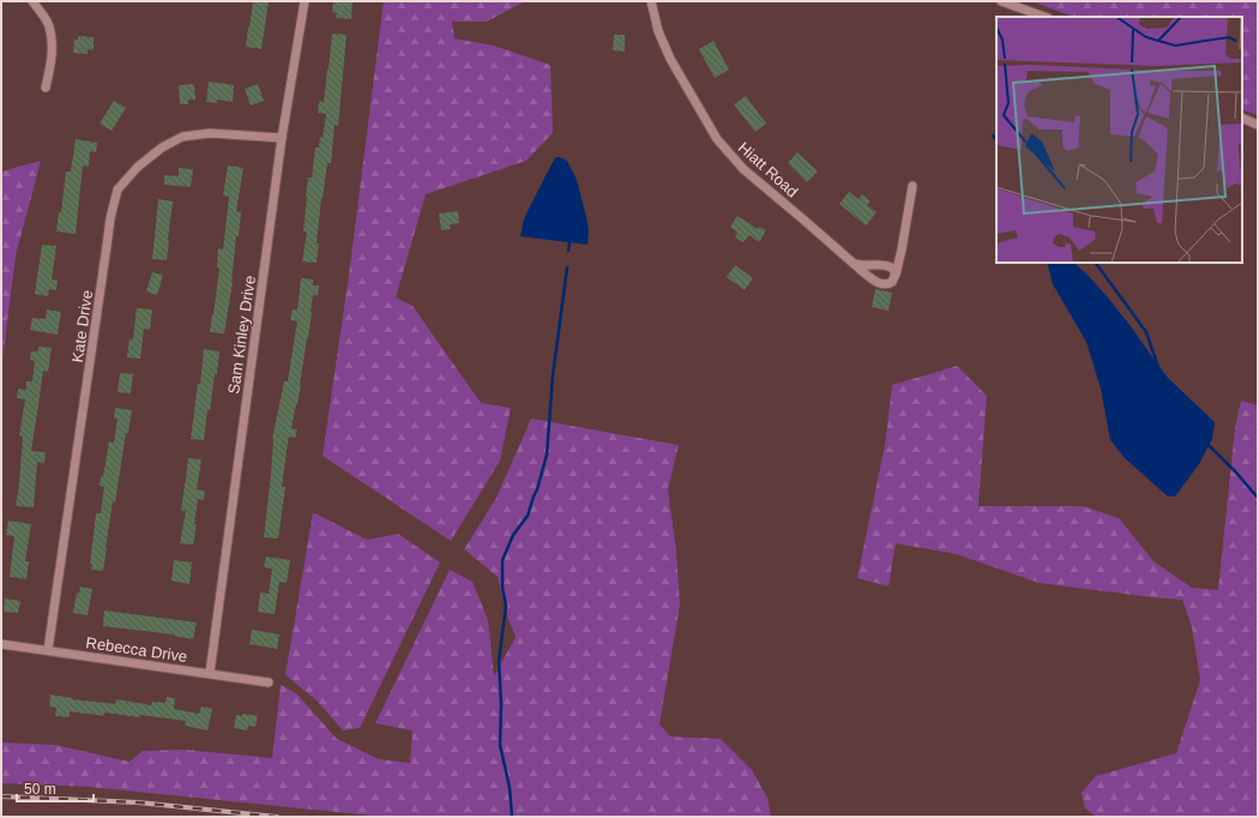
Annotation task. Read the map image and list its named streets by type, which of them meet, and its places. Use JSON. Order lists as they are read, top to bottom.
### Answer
{
  "streets": {
    "street": [
      "Hiatt Road",
      "Kate Drive",
      "Sam Kinley Drive",
      "Rebecca Drive"
    ]
  },
  "crossings": [
    ["Kate Drive", "Sam Kinley Drive"],
    ["Kate Drive", "Rebecca Drive"],
    ["Sam Kinley Drive", "Rebecca Drive"]
  ],
  "scale_bar": "50 m"
}
